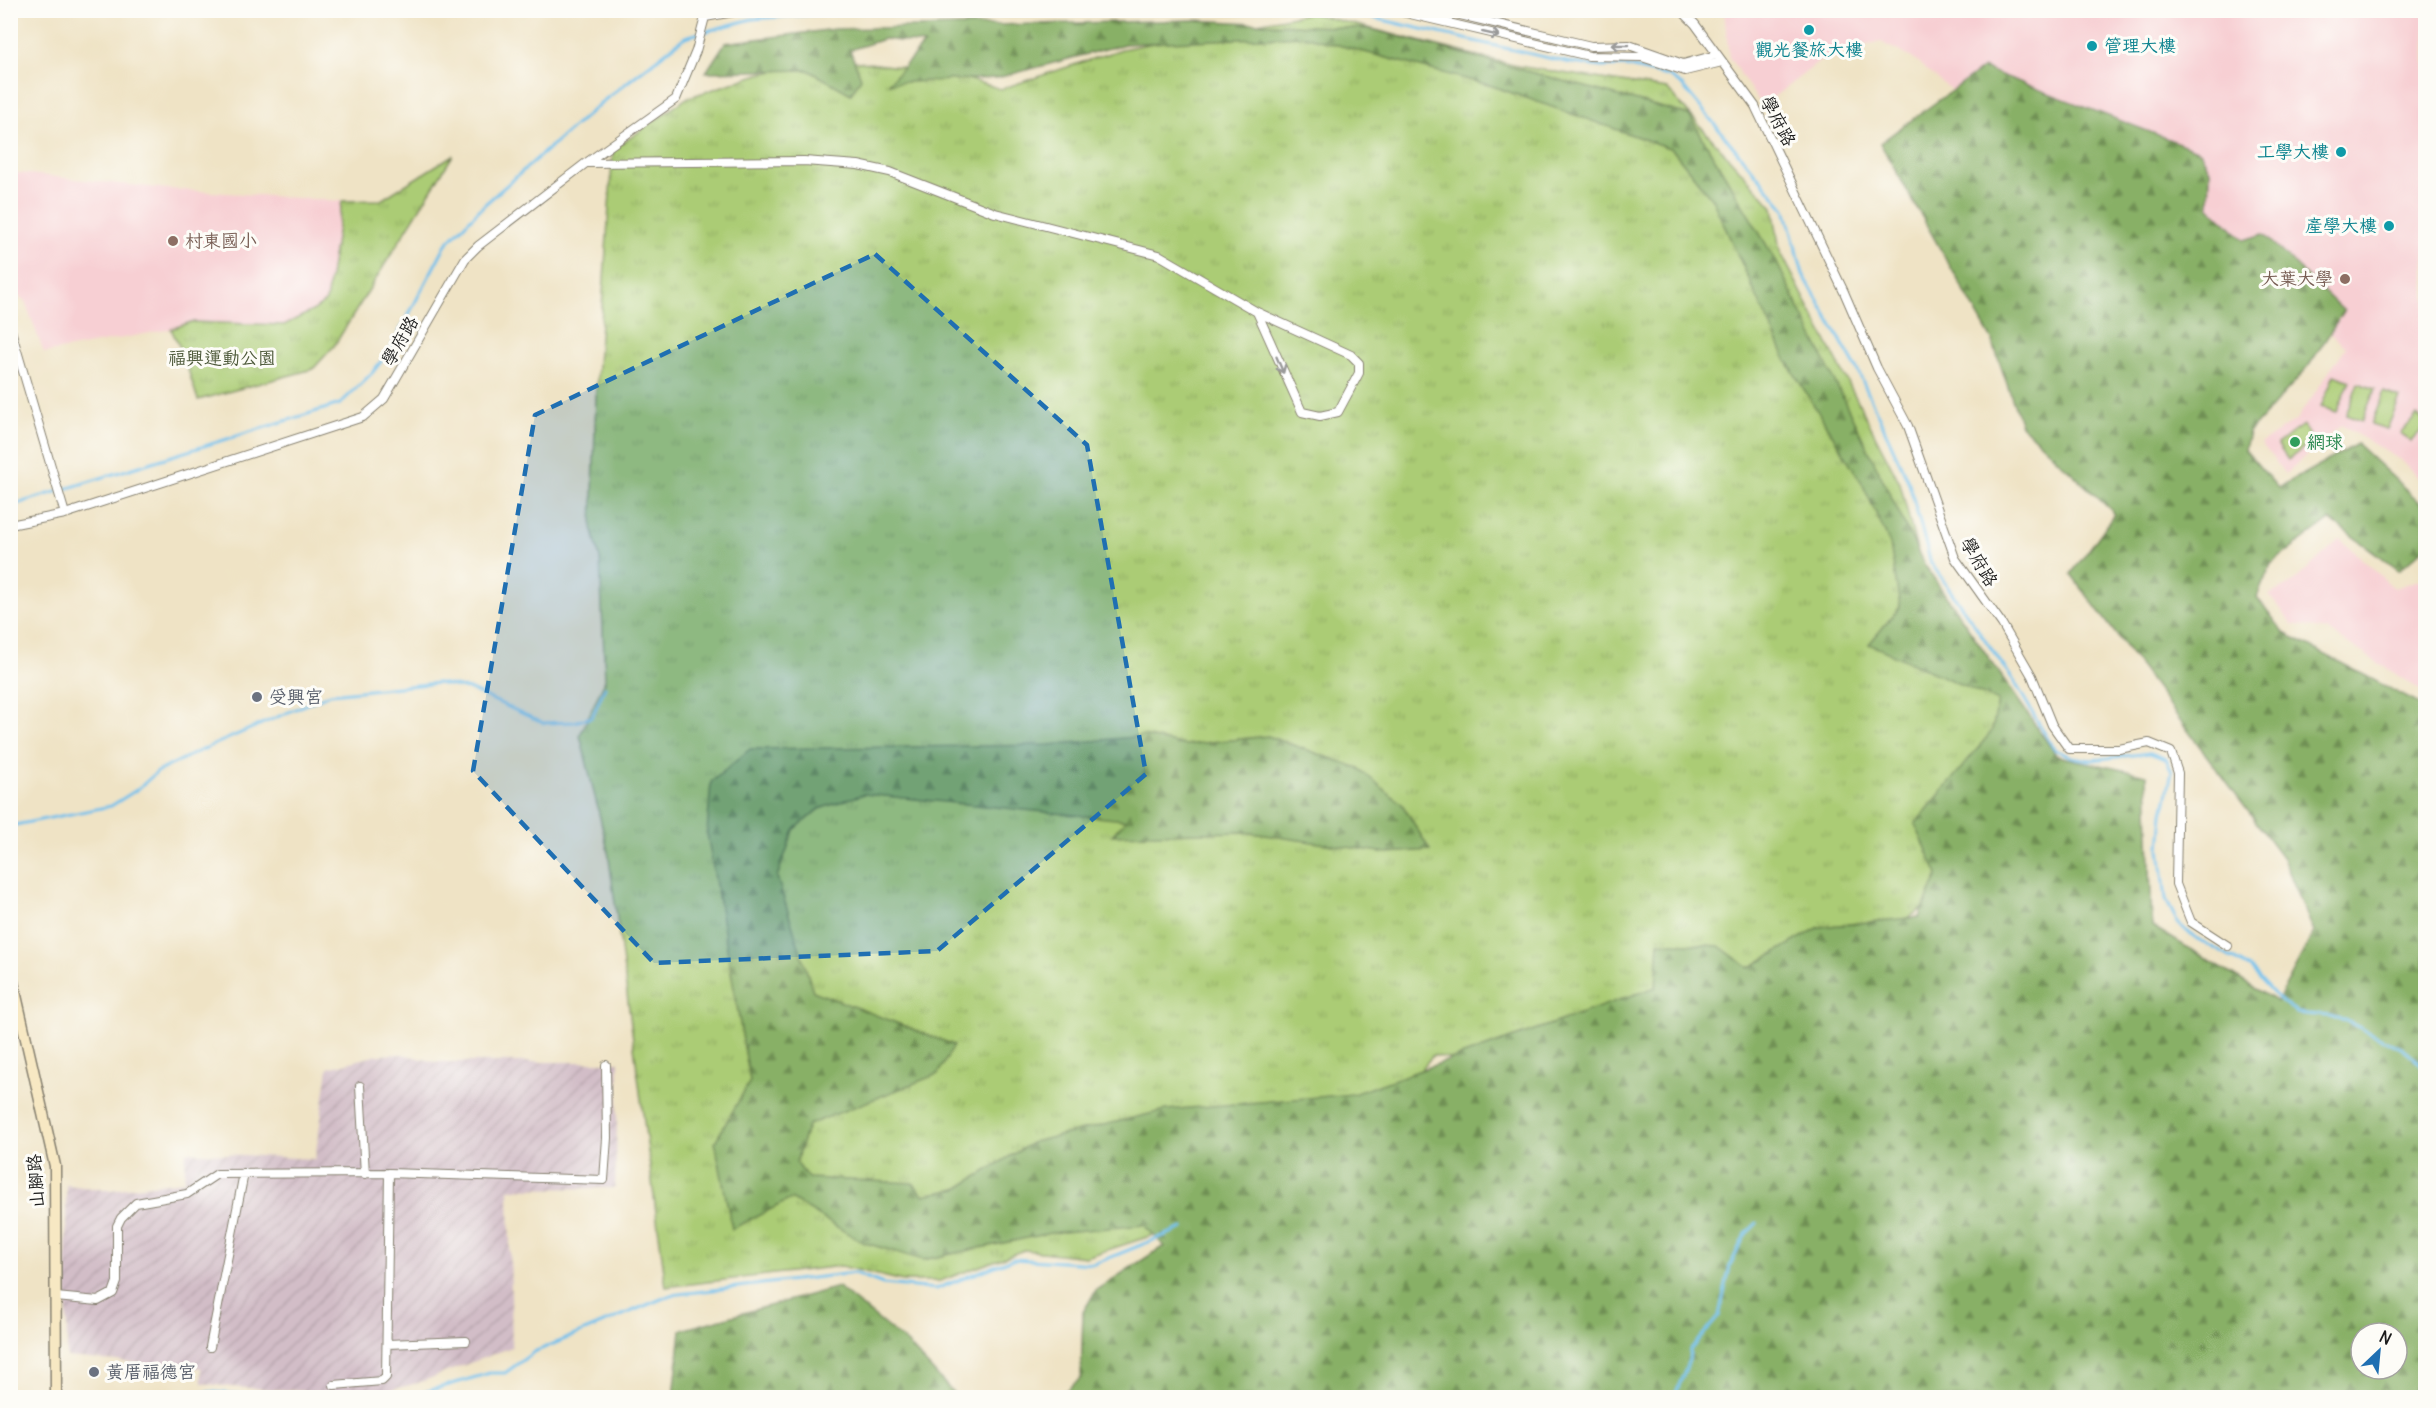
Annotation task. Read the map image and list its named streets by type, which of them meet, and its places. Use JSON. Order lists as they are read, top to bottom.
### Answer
{
  "streets": {
    "main road": ["山腳路"],
    "street": ["學府路"]
  },
  "parks": ["福興運動公園"],
  "places": [
    "觀光餐旅大樓",
    "管理大樓",
    "工學大樓",
    "產學大樓",
    "村東國小",
    "大葉大學",
    "網球",
    "受興宮",
    "黃厝福德宮"
  ],
  "north": "top right"
}
